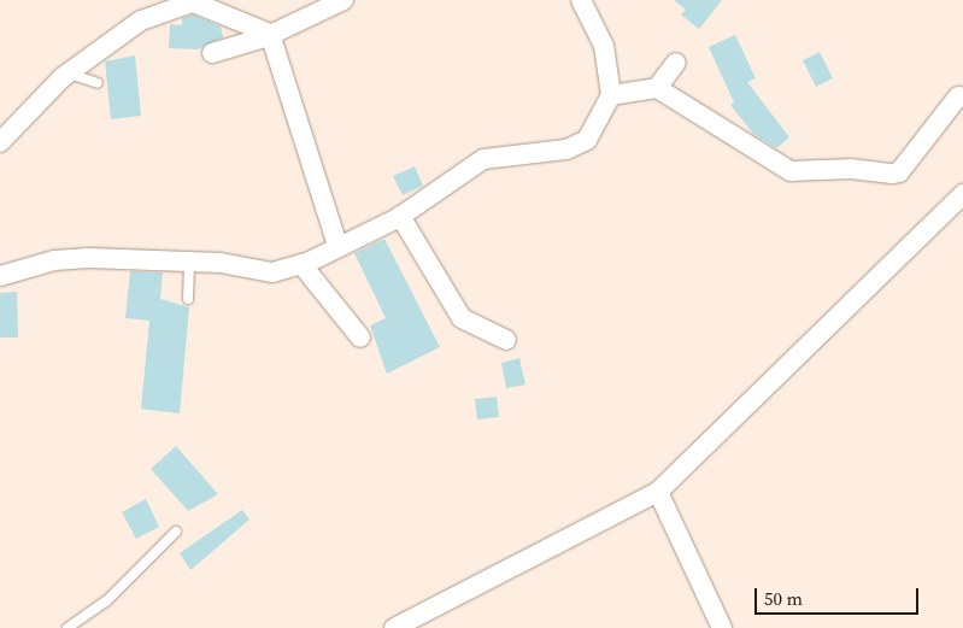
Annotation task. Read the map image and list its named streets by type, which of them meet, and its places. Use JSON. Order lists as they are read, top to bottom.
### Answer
{
  "scale_bar": "50 m"
}
